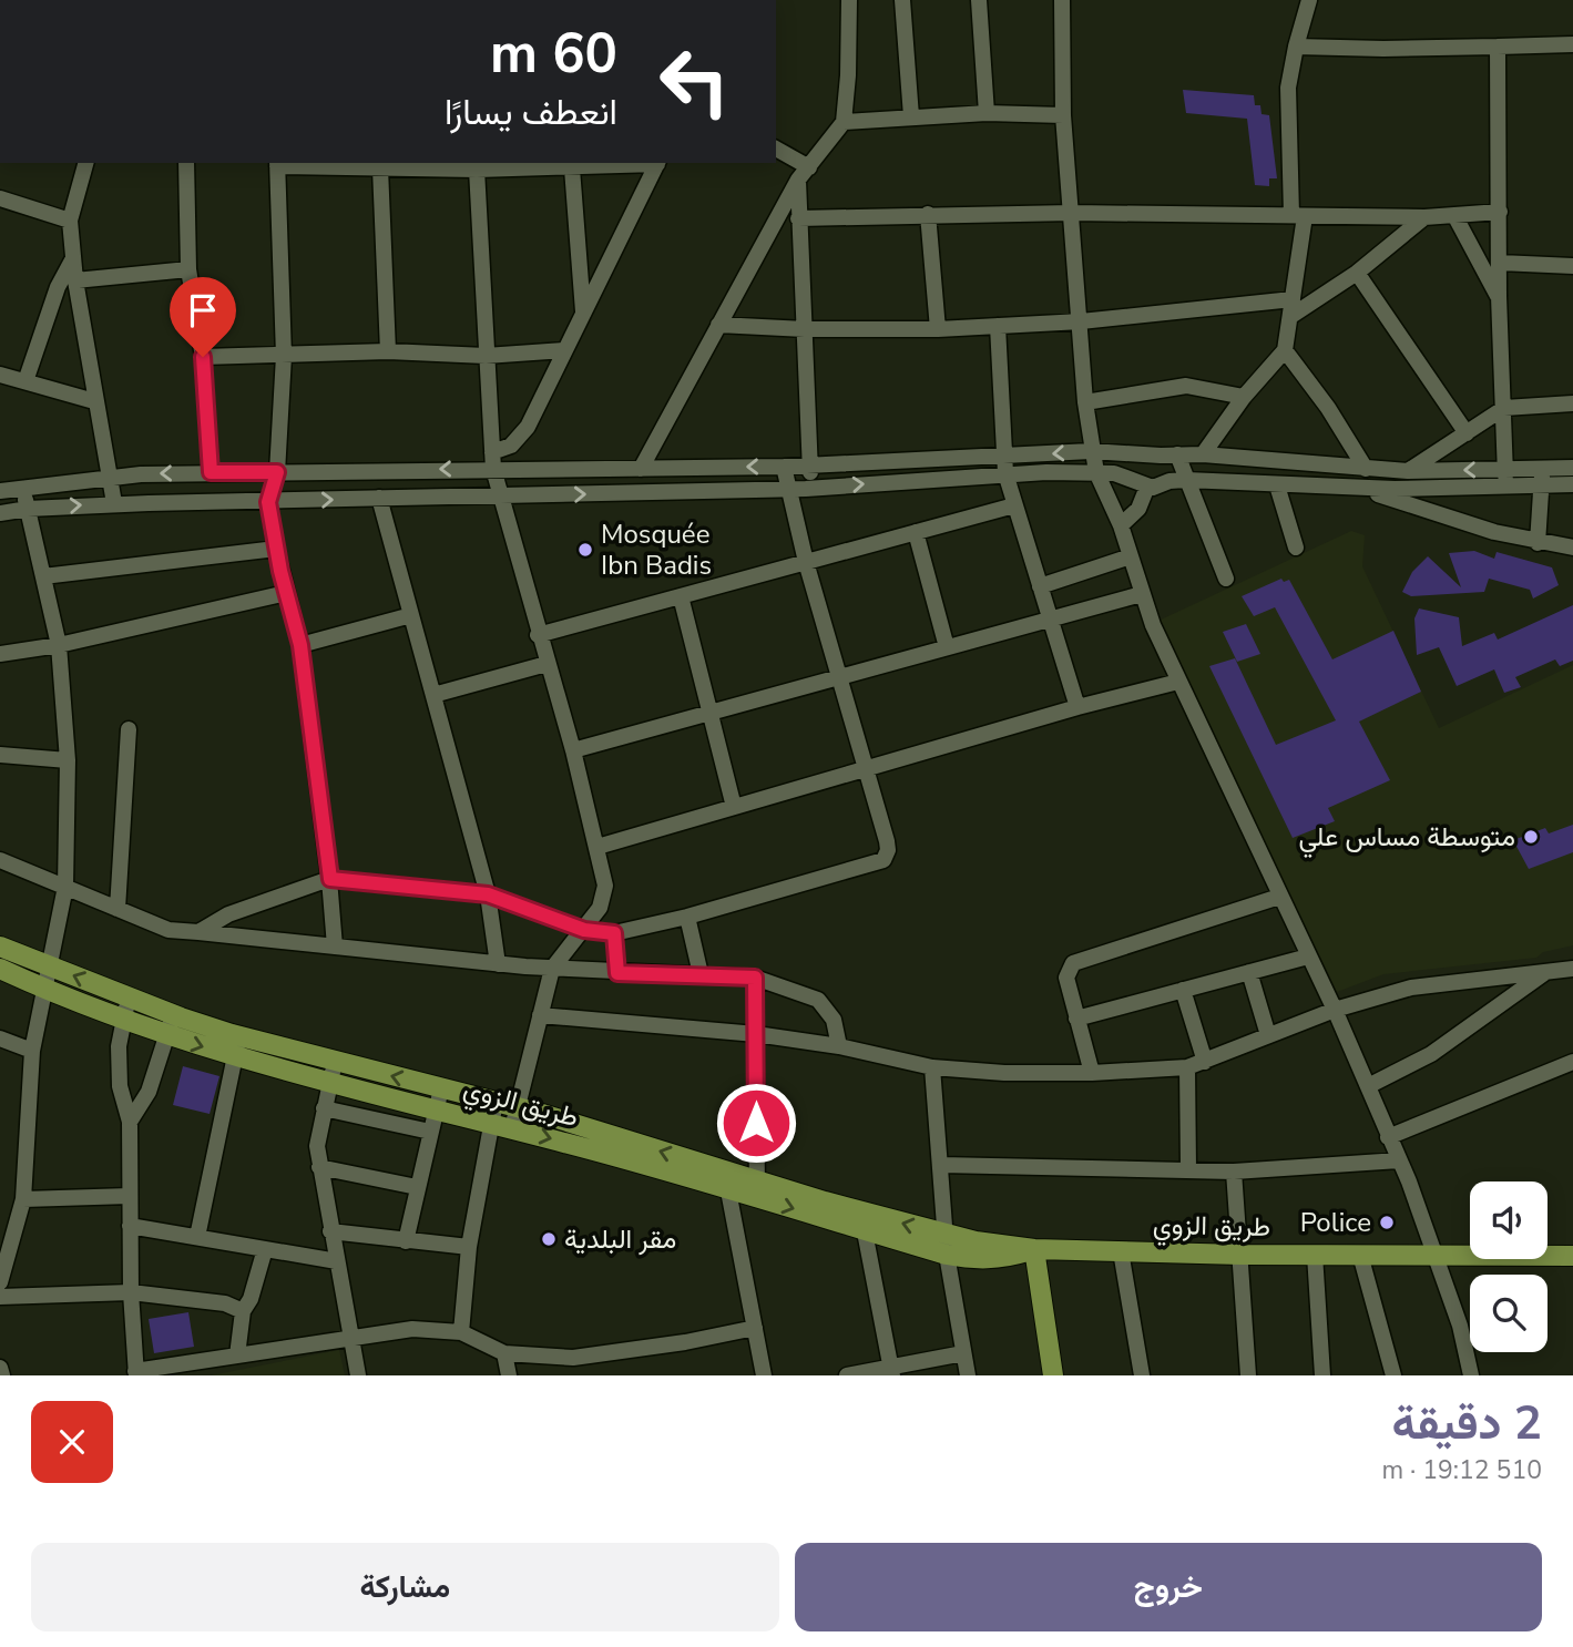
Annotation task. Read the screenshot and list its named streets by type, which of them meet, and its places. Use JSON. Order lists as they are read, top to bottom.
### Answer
{
  "streets": {
    "main road": ["طريق الزوي"]
  },
  "places": [
    "Mosquée Ibn Badis",
    "متوسطة مساس علي",
    "Police",
    "مقر البلدية"
  ],
  "page": {
    "turn": ["60 m", "انعطف يسارًا"],
    "heading": ["2 دقيقة", "510 m · 19:12"],
    "buttons": ["خروج", "مشاركة"]
  }
}
